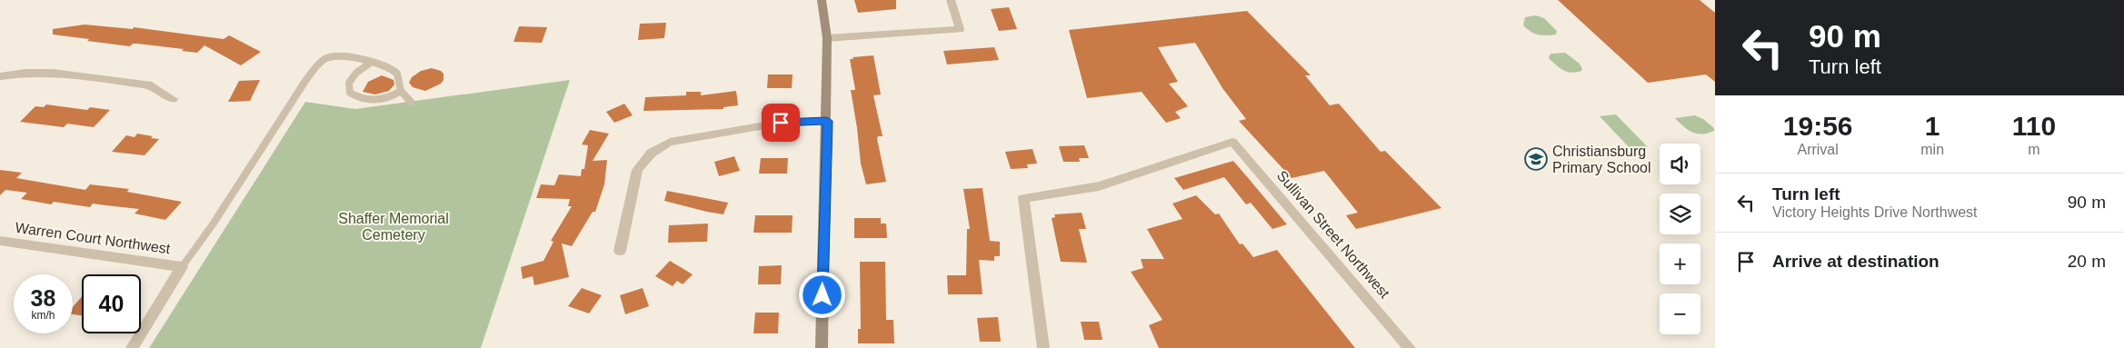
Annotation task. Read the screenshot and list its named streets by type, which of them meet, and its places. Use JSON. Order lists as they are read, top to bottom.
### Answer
{
  "streets": {
    "street": ["Sullivan Street Northwest", "Warren Court Northwest"]
  },
  "parks": ["Shaffer Memorial Cemetery"],
  "places": {
    "school or university": ["Christiansburg Primary School"]
  },
  "page": {
    "turn": ["90 m", "Turn left"],
    "eta": [
      "19:56",
      "Arrival",
      "1",
      "min",
      "110",
      "m"
    ],
    "map_buttons": ["+", "−"],
    "list": [
      {
        "name": "Turn left",
        "note": "Victory Heights Drive Northwest",
        "value": "90 m"
      },
      {
        "name": "Arrive at destination",
        "value": "20 m"
      }
    ],
    "speed": "38 km/h",
    "limit": "40"
  }
}
